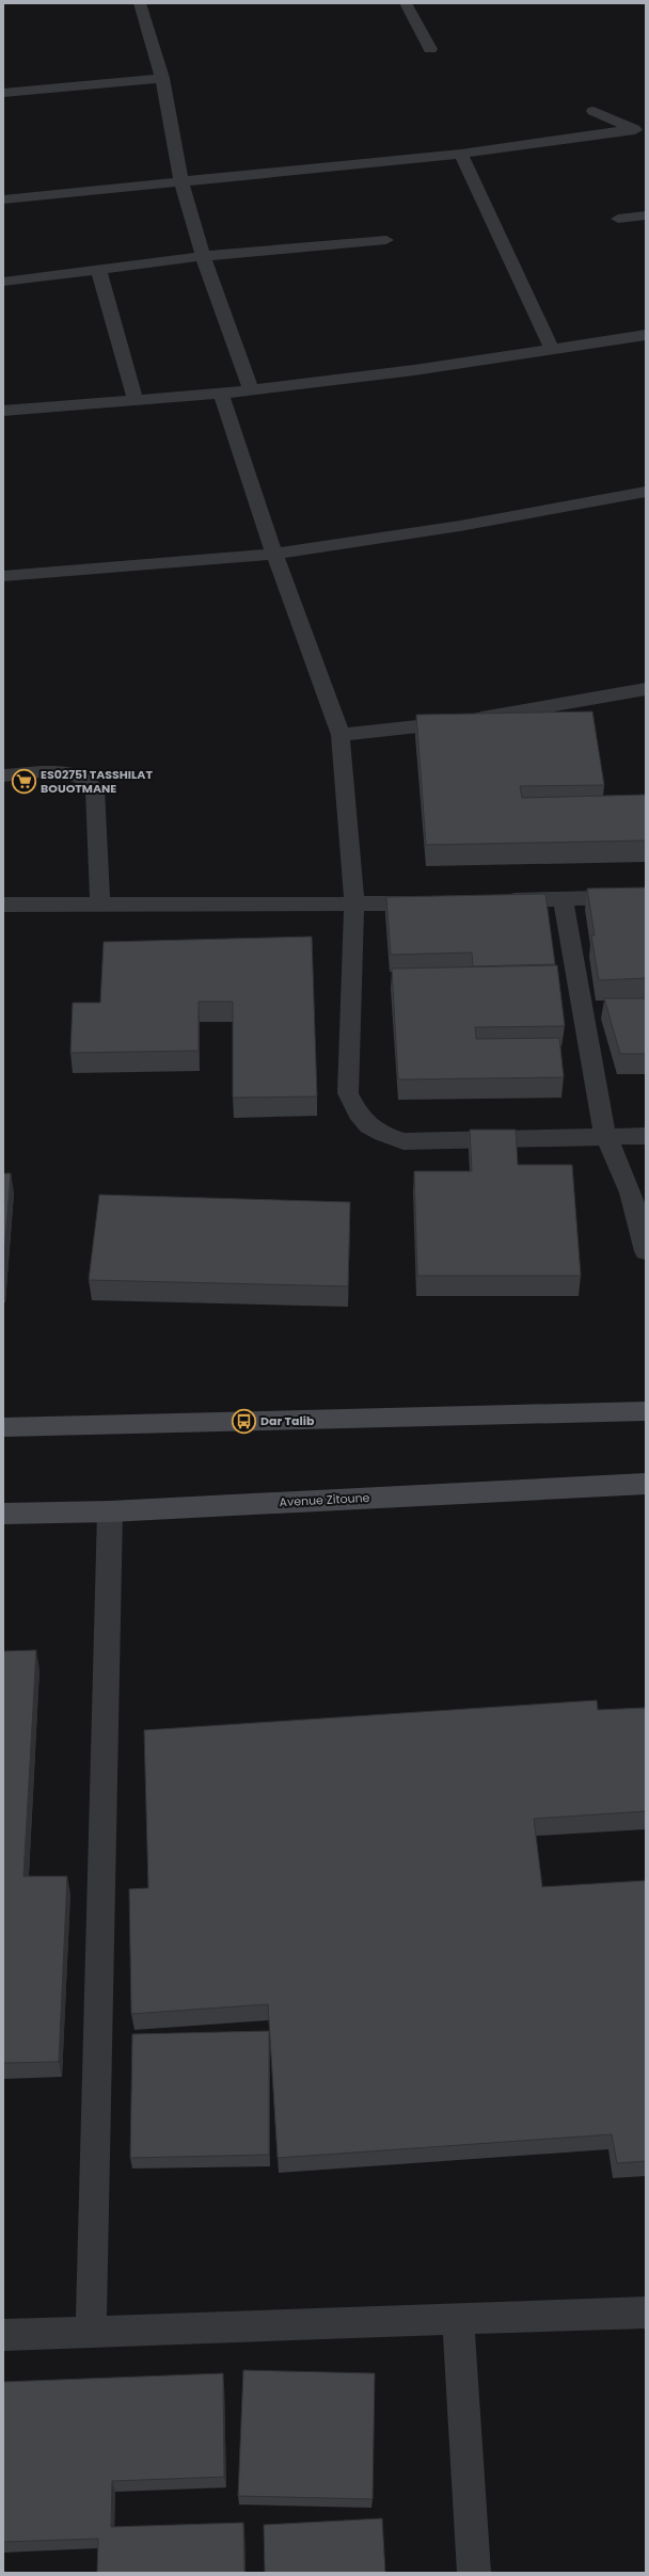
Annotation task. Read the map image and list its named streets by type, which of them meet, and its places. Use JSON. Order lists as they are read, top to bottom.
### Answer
{
  "streets": {
    "main road": ["Avenue Zitoune"]
  },
  "places": {
    "supermarket": ["ES02751 TASSHILAT BOUOTMANE"],
    "bus stop": ["Dar Talib"]
  }
}
